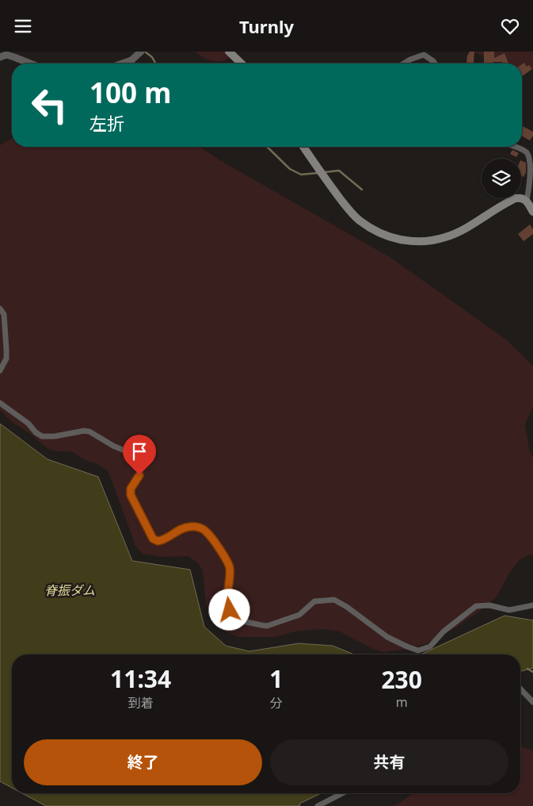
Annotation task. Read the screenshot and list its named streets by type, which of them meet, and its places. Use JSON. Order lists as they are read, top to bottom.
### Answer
{
  "water": ["脊振ダム"],
  "page": {
    "header": "Turnly",
    "turn": ["100 m", "左折"],
    "eta": [
      "11:34",
      "到着",
      "1",
      "分",
      "230",
      "m"
    ],
    "buttons": ["終了", "共有"]
  }
}
